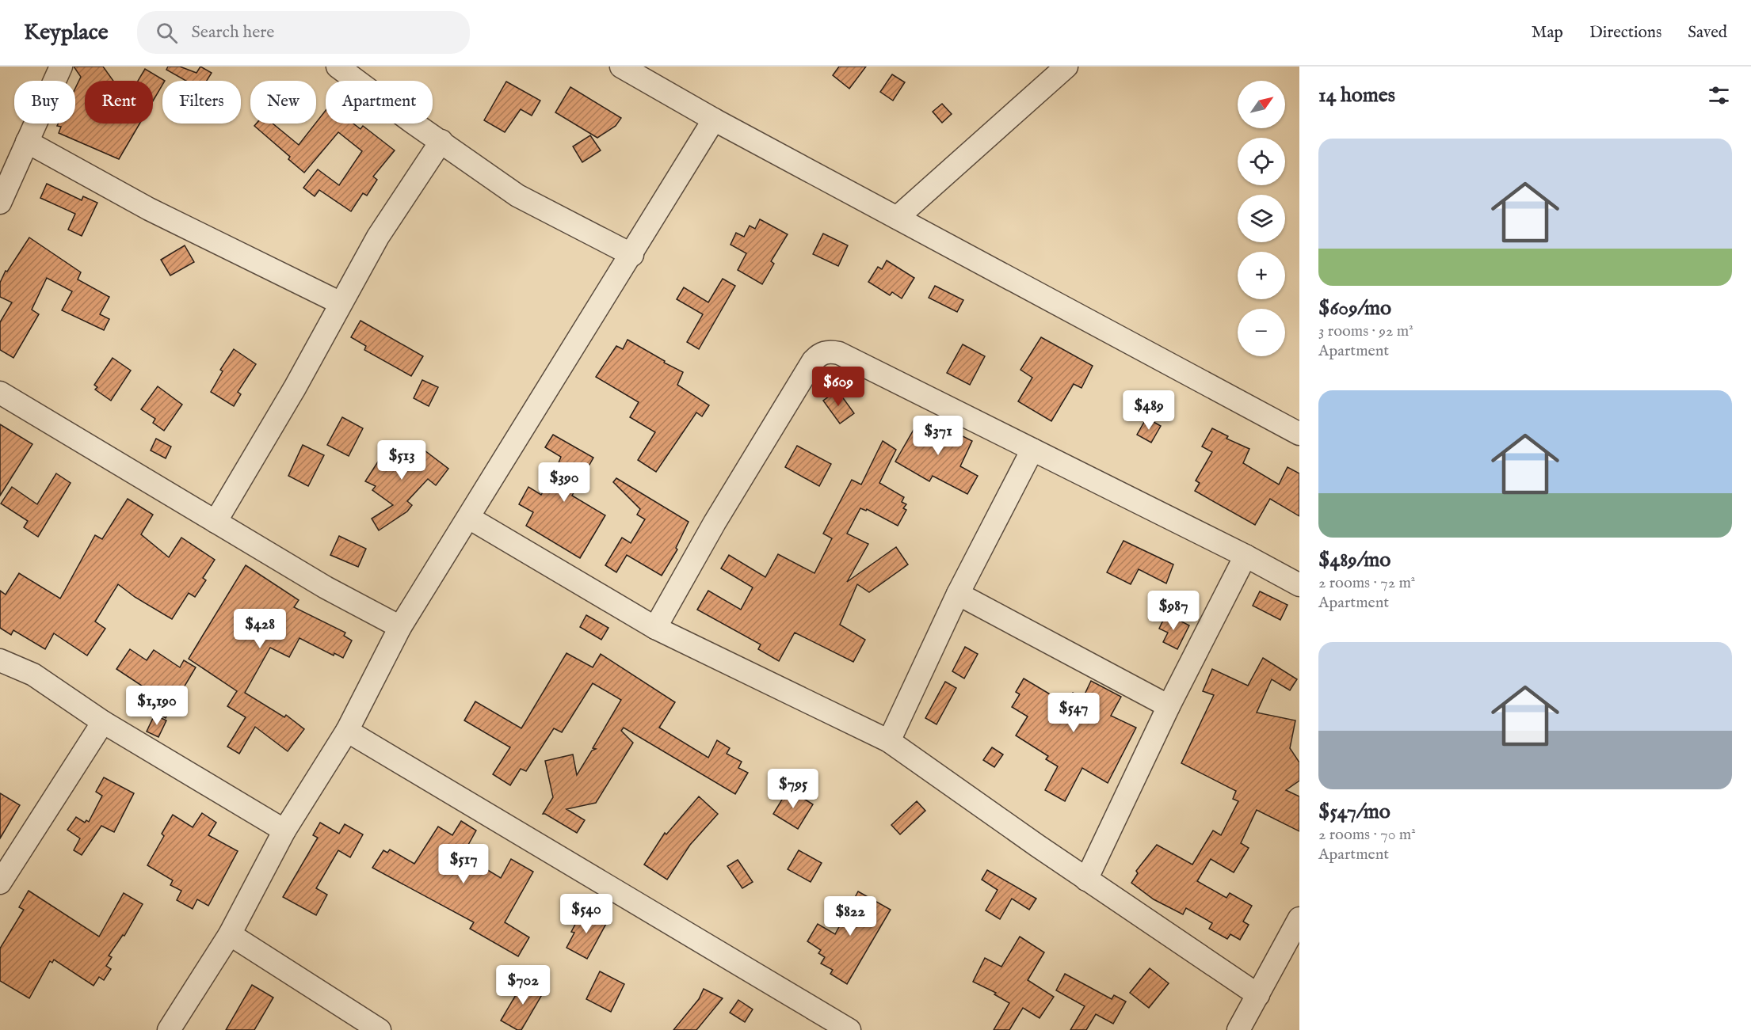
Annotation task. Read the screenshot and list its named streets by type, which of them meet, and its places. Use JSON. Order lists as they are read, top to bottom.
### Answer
{
  "north": "top right",
  "page": {
    "header": "Keyplace",
    "search": "Search here",
    "nav": ["Map", "Directions", "Saved"],
    "heading": "14 homes",
    "map_buttons": ["+", "−"],
    "chip": [
      "Buy",
      "Rent",
      "Filters",
      "New",
      "Apartment"
    ],
    "list": [
      {
        "name": "$609/mo",
        "note": "3 rooms · 92 m² · Apartment"
      },
      {
        "name": "$489/mo",
        "note": "2 rooms · 72 m² · Apartment"
      },
      {
        "name": "$547/mo",
        "note": "2 rooms · 70 m² · Apartment"
      }
    ],
    "price": [
      "$609",
      "$489",
      "$371",
      "$513",
      "$390",
      "$987",
      "$428",
      "$1,190",
      "$547",
      "$795",
      "$517",
      "$540",
      "$822",
      "$702"
    ]
  }
}
